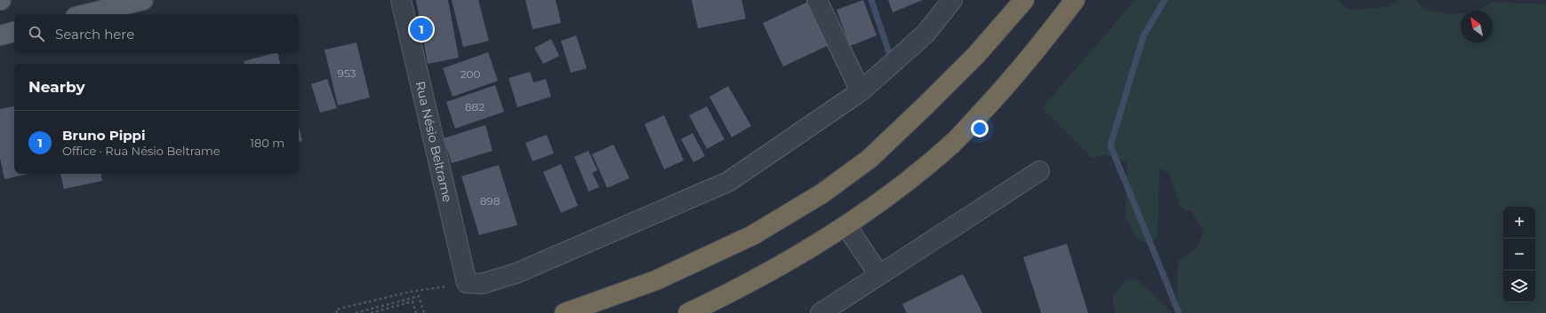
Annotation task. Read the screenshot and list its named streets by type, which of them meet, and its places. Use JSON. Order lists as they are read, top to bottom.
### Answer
{
  "streets": {
    "street": ["Rua Nésio Beltrame"]
  },
  "house_numbers": [
    "953",
    "200",
    "882",
    "898"
  ],
  "north": "top left",
  "page": {
    "search": "Search here",
    "pins": "1",
    "heading": "Nearby",
    "list": [
      {
        "mark": "1",
        "name": "Bruno Pippi",
        "note": "Office · Rua Nésio Beltrame",
        "value": "180 m"
      }
    ],
    "map_buttons": ["+", "−"]
  }
}
